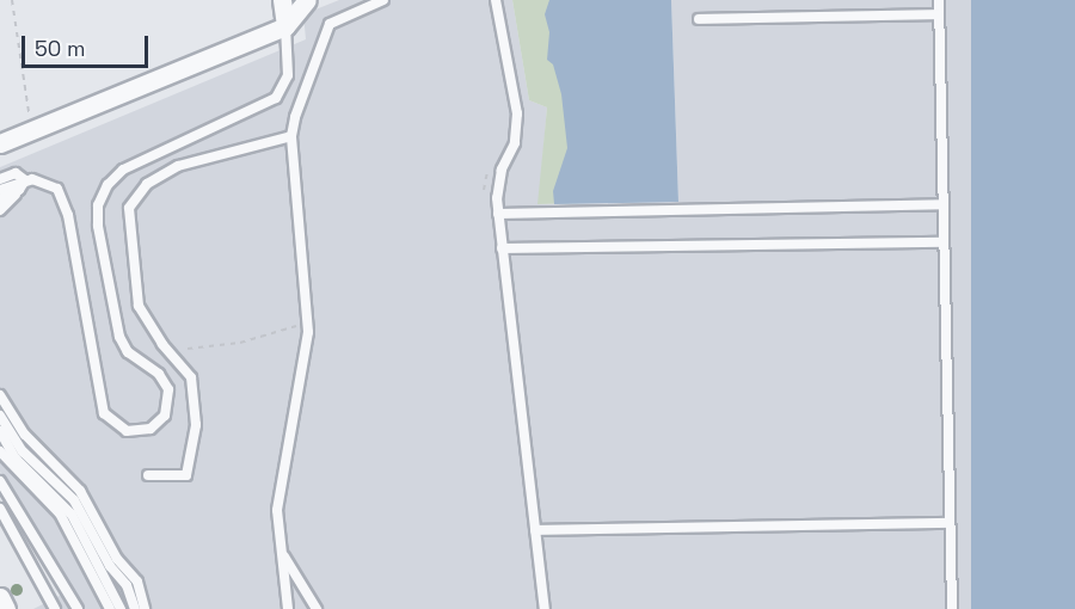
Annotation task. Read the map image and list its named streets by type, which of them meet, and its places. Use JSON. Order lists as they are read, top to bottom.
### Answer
{
  "scale_bar": "50 m"
}
